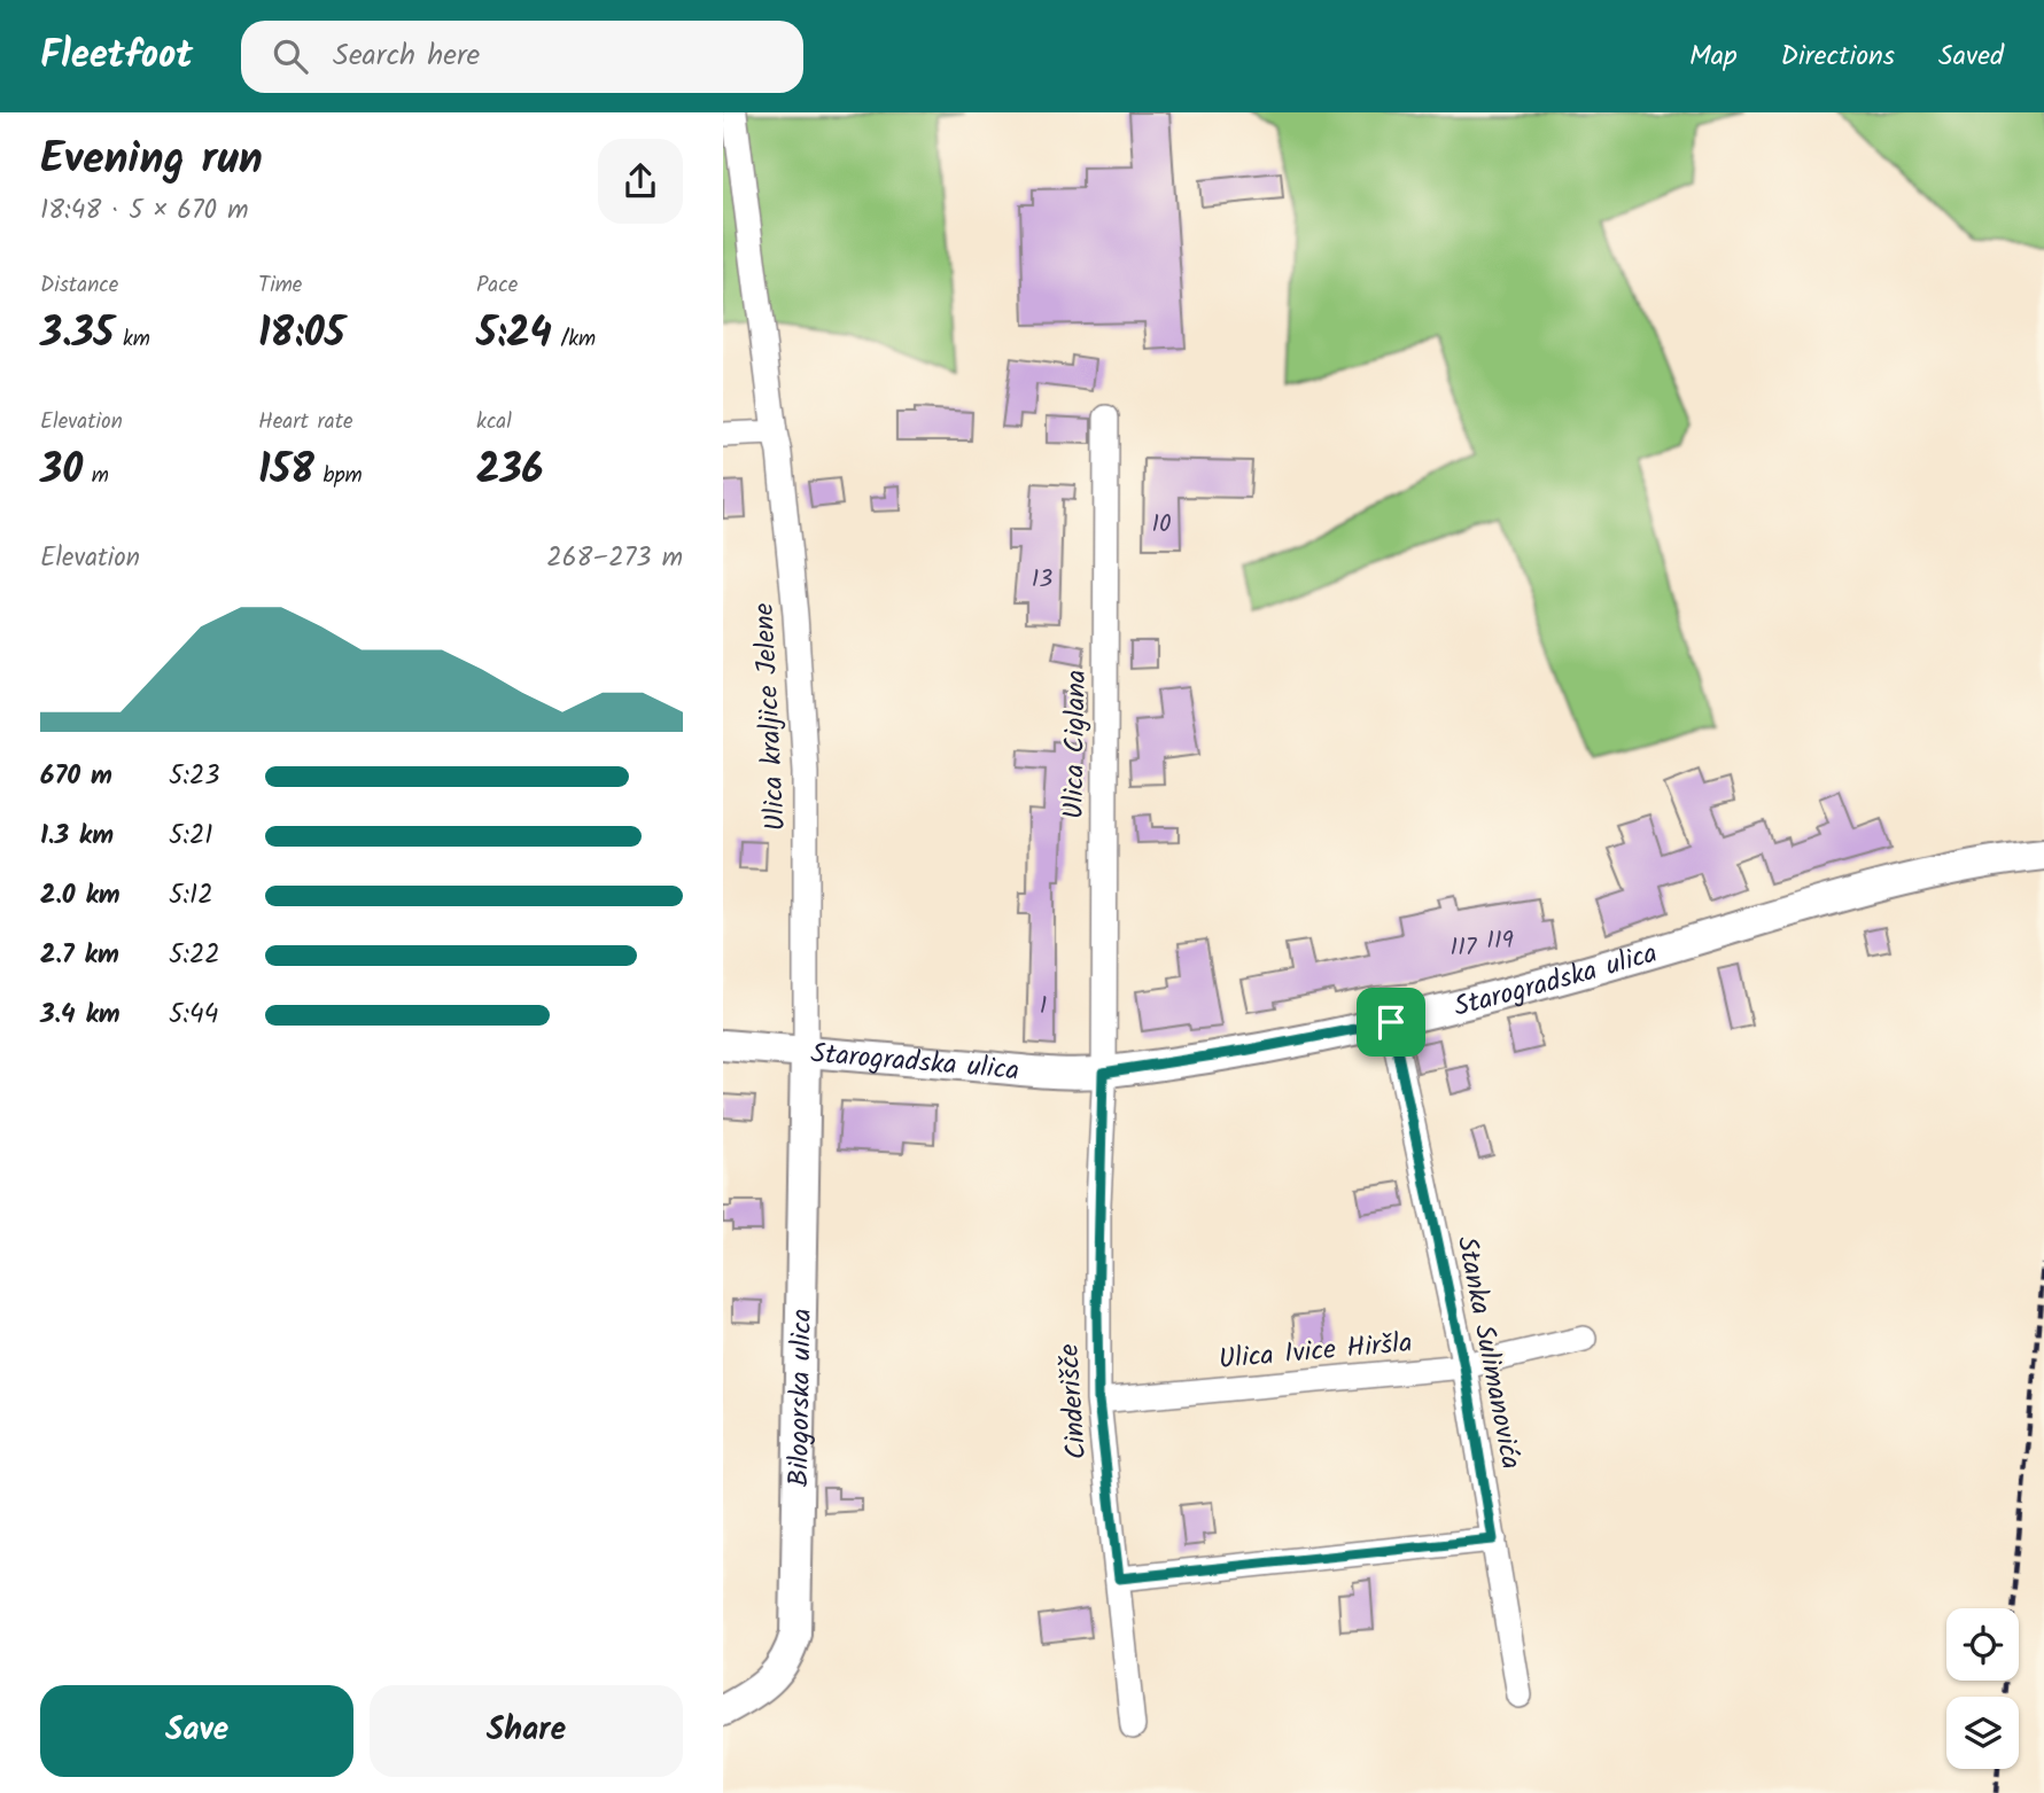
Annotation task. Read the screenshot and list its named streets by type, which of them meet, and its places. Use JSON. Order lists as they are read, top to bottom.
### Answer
{
  "streets": {
    "main road": ["Starogradska ulica", "Bilogorska ulica"],
    "street": [
      "Ulica kraljice Jelene",
      "Ulica Ciglana",
      "Ulica Ivice Hiršla",
      "Stanka Sulimanovića",
      "Cinderišče"
    ]
  },
  "crossings": [
    ["Ulica kraljice Jelene", "Starogradska ulica"],
    ["Ulica kraljice Jelene", "Bilogorska ulica"],
    ["Ulica Ciglana", "Starogradska ulica"],
    ["Ulica Ciglana", "Cinderišče"],
    ["Starogradska ulica", "Stanka Sulimanovića"],
    ["Starogradska ulica", "Bilogorska ulica"],
    ["Starogradska ulica", "Cinderišče"],
    ["Ulica Ivice Hiršla", "Stanka Sulimanovića"],
    ["Ulica Ivice Hiršla", "Cinderišče"]
  ],
  "house_numbers": [
    "10",
    "13",
    "119",
    "117",
    "1"
  ],
  "page": {
    "header": "Fleetfoot",
    "search": "Search here",
    "nav": ["Map", "Directions", "Saved"],
    "heading": ["Evening run", "18:48 · 5 × 670 m"],
    "stats": [
      ["Distance", "3.35 km"],
      ["Time", "18:05"],
      ["Pace", "5:24 /km"],
      ["Elevation", "30 m"],
      ["Heart rate", "158 bpm"],
      ["kcal", "236"]
    ],
    "chart": ["Elevation", "268–273 m"],
    "list": [
      {
        "name": "670 m",
        "note": "5:23"
      },
      {
        "name": "1.3 km",
        "note": "5:21"
      },
      {
        "name": "2.0 km",
        "note": "5:12"
      },
      {
        "name": "2.7 km",
        "note": "5:22"
      },
      {
        "name": "3.4 km",
        "note": "5:44"
      }
    ],
    "buttons": ["Save", "Share"]
  }
}
